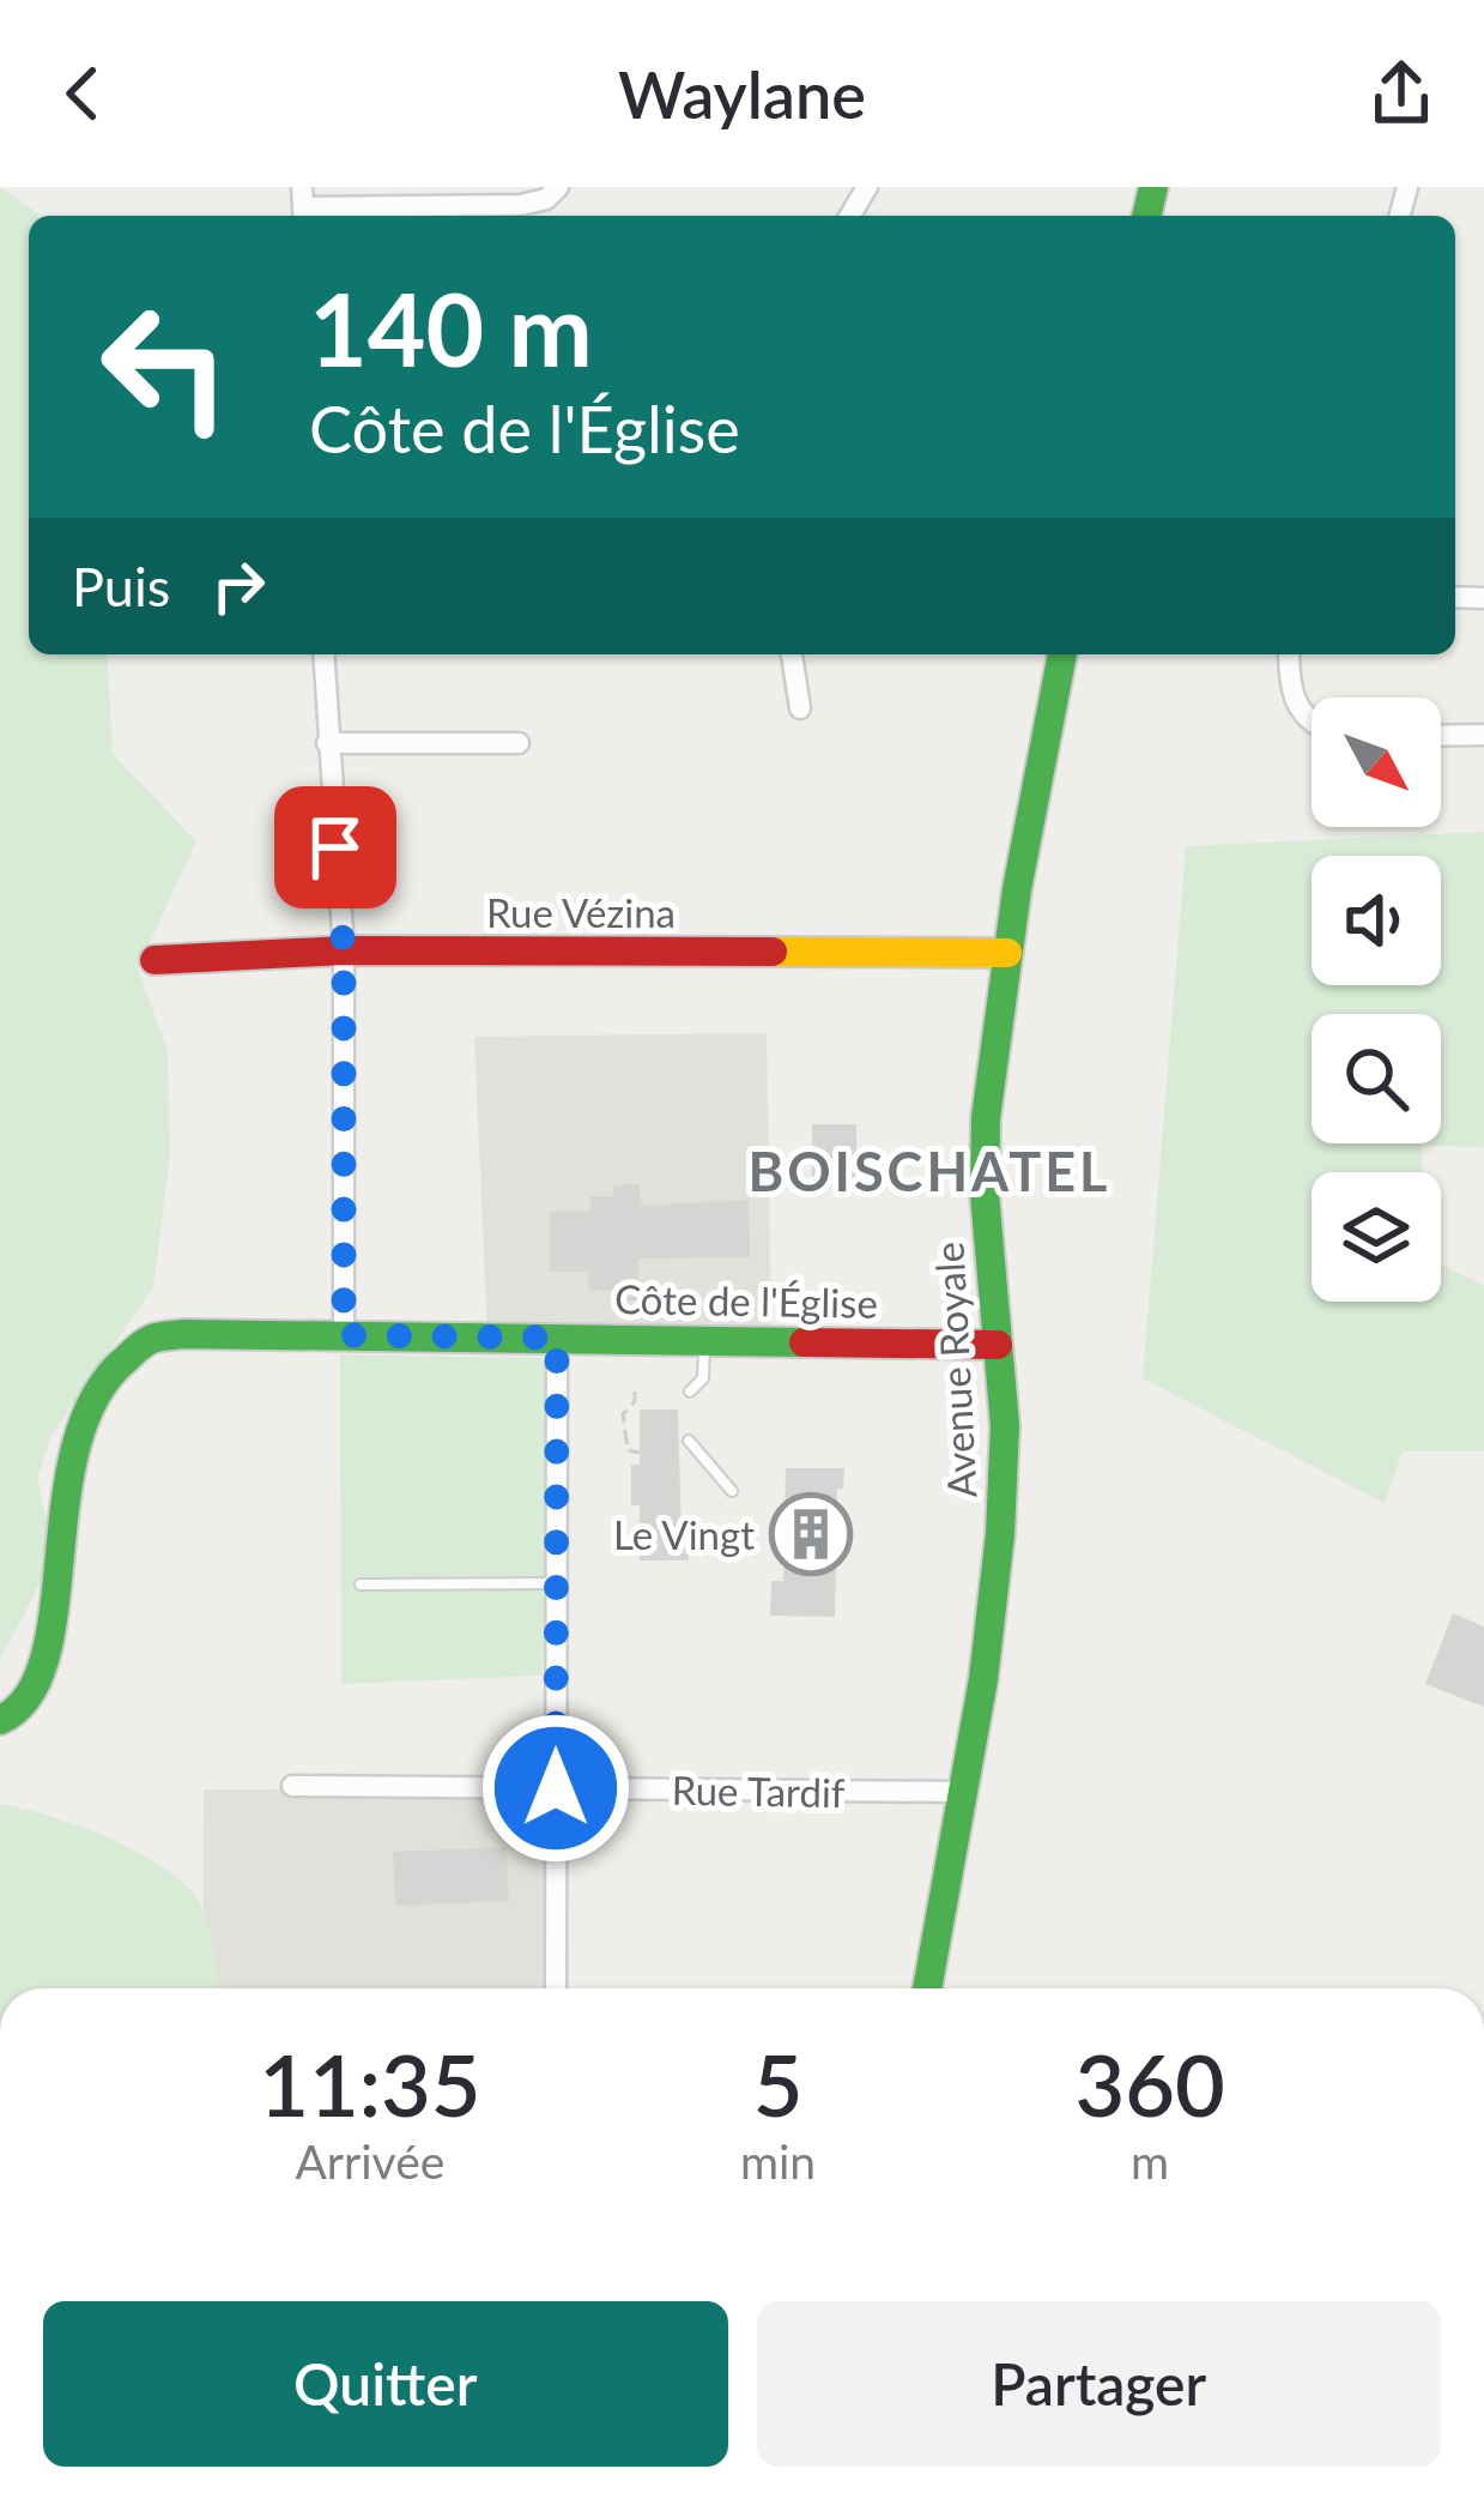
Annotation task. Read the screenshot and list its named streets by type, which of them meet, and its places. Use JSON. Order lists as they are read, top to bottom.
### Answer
{
  "streets": {
    "street": [
      "Rue Vézina",
      "Côte de l'Église",
      "Avenue Royale",
      "Rue Tardif"
    ]
  },
  "crossings": [
    ["Rue Vézina", "Avenue Royale"],
    ["Côte de l'Église", "Avenue Royale"],
    ["Avenue Royale", "Rue Tardif"]
  ],
  "districts": ["BOISCHATEL"],
  "places": {
    "building": ["Le Vingt"]
  },
  "north": "bottom right",
  "page": {
    "header": "Waylane",
    "turn": ["140 m", "Côte de l'Église"],
    "then": "Puis",
    "eta": [
      "11:35",
      "Arrivée",
      "5",
      "min",
      "360",
      "m"
    ],
    "buttons": ["Quitter", "Partager"]
  }
}
